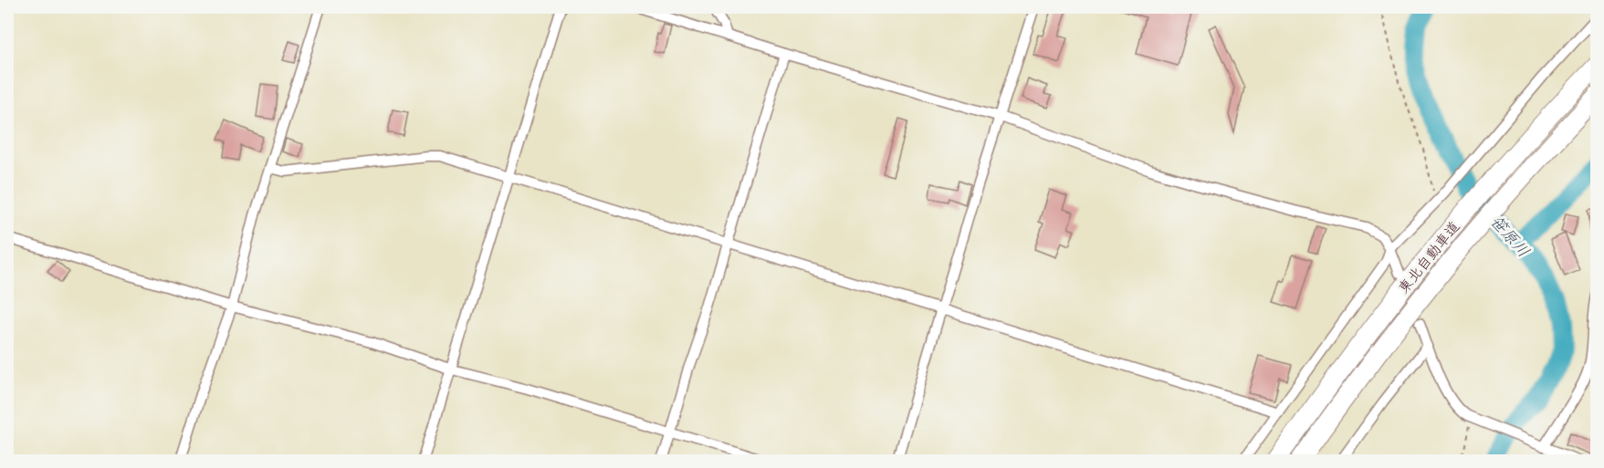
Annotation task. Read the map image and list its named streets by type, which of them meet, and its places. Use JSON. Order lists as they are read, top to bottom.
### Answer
{
  "streets": {
    "highway": ["東北自動車道"]
  },
  "water": ["笹原川"]
}
